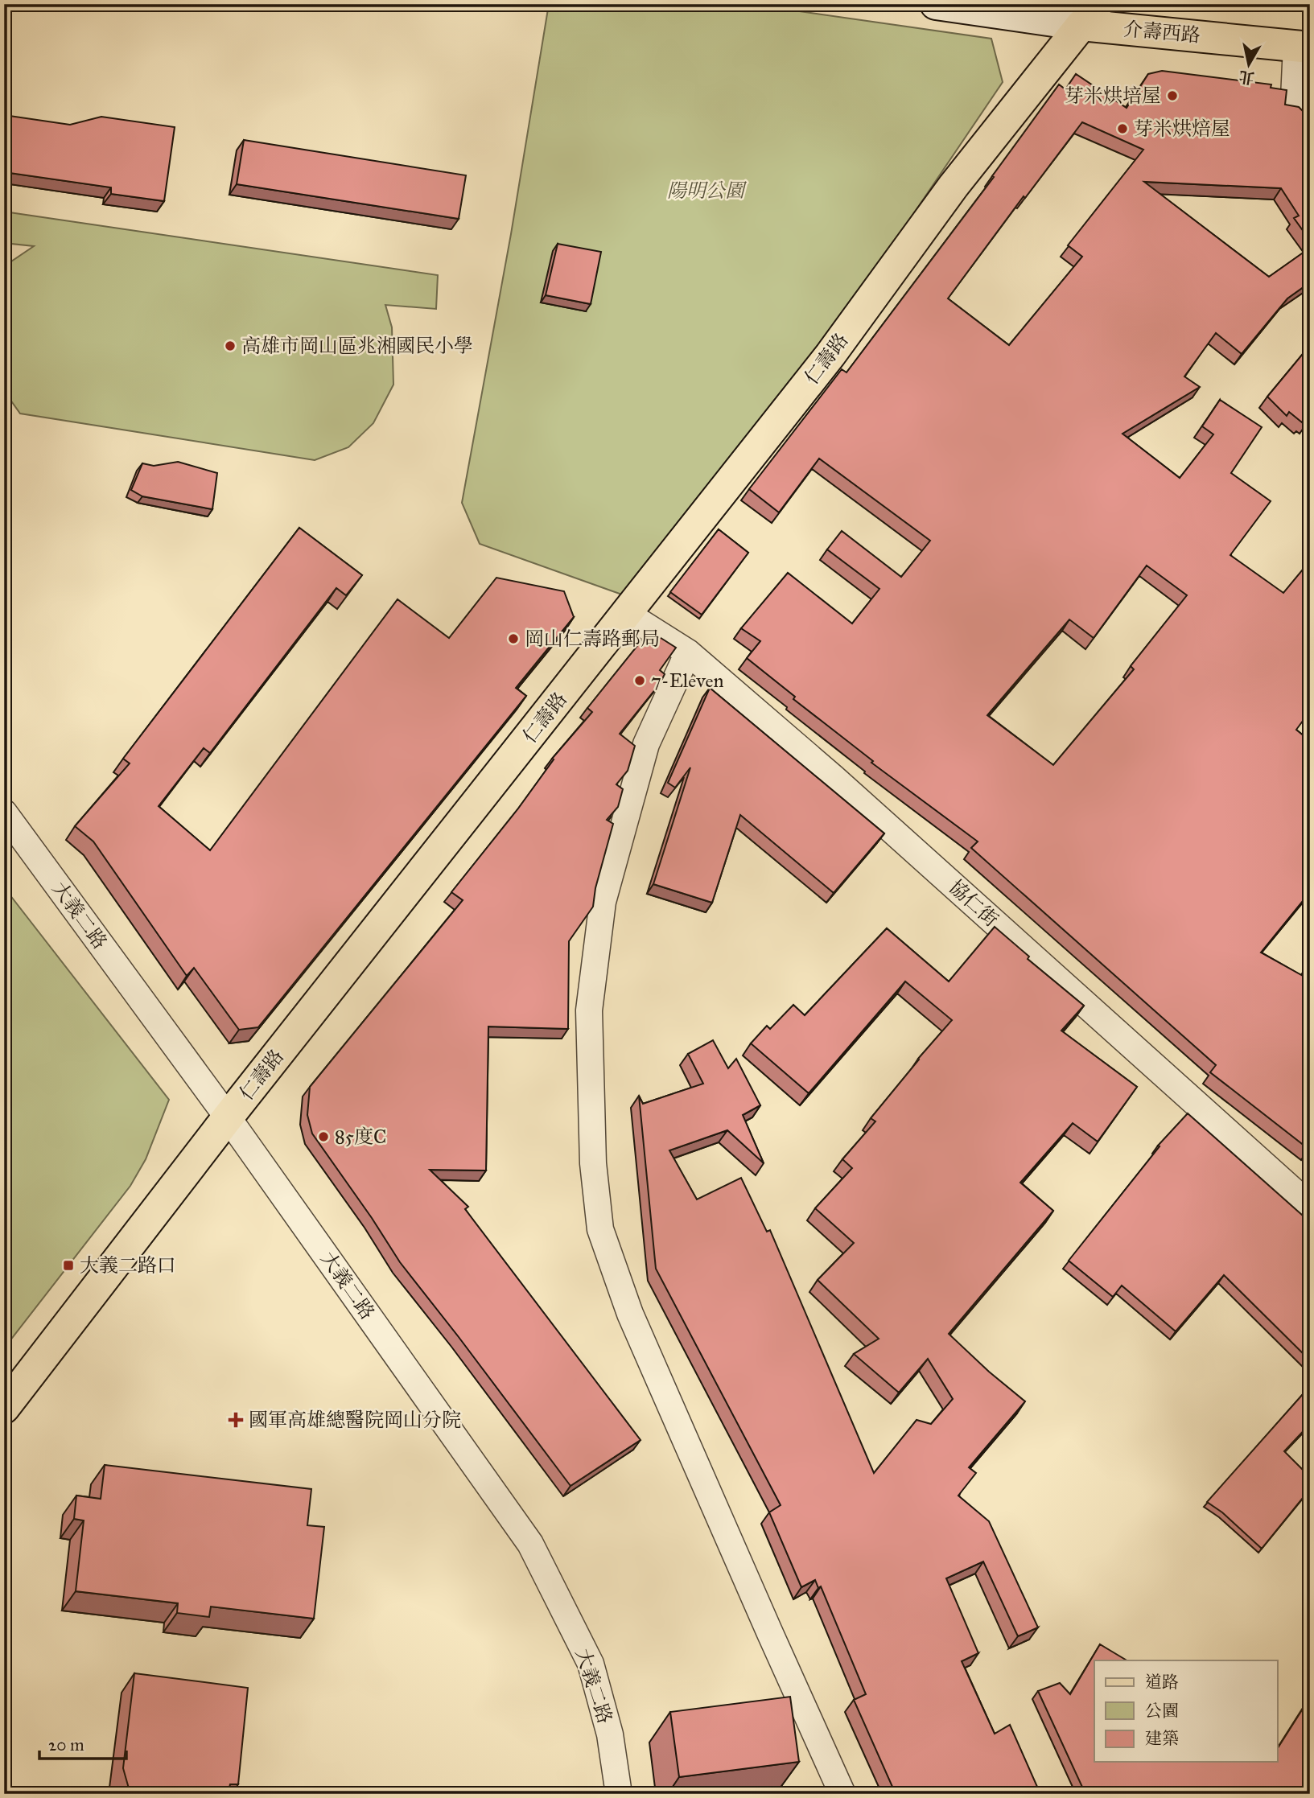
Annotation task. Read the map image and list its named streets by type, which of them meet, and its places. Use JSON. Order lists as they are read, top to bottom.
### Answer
{
  "streets": {
    "main road": ["介壽西路", "仁壽路"],
    "street": ["協仁街", "大義二路"]
  },
  "crossings": [
    ["介壽西路", "仁壽路"],
    ["仁壽路", "協仁街"],
    ["仁壽路", "大義二路"]
  ],
  "parks": ["陽明公園"],
  "places": {
    "other": [
      "芽米烘培屋",
      "芽米烘焙屋",
      "高雄市岡山區兆湘國民小學",
      "岡山仁壽路郵局",
      "7-Eleven",
      "85度C"
    ],
    "transit": ["大義二路口"],
    "health": ["國軍高雄總醫院岡山分院"]
  },
  "legend": ["道路", "公園", "建築"],
  "scale_bar": "20 m",
  "north": "bottom"
}
